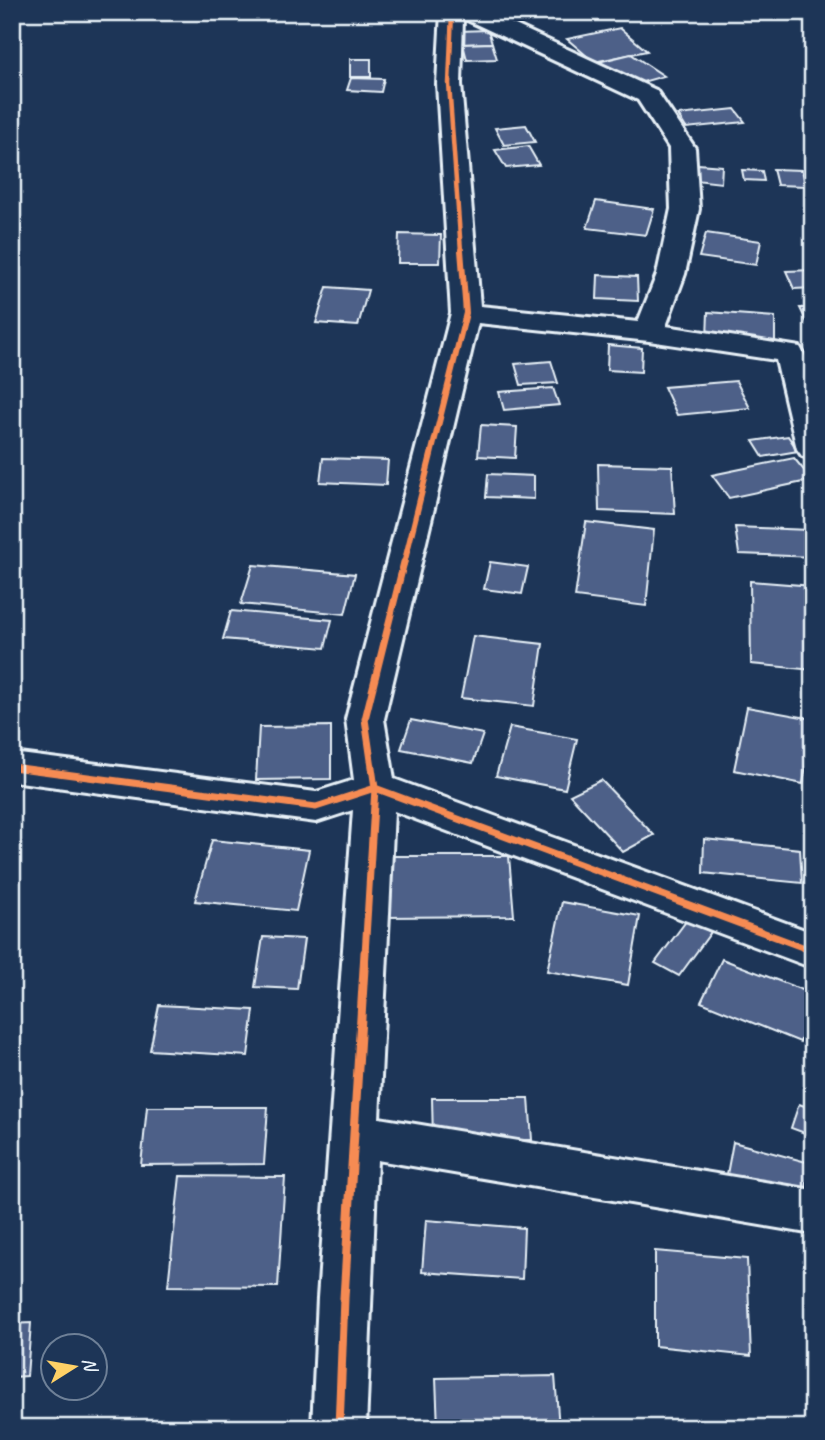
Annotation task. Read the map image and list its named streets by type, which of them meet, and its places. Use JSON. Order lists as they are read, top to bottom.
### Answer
{
  "north": "right"
}
